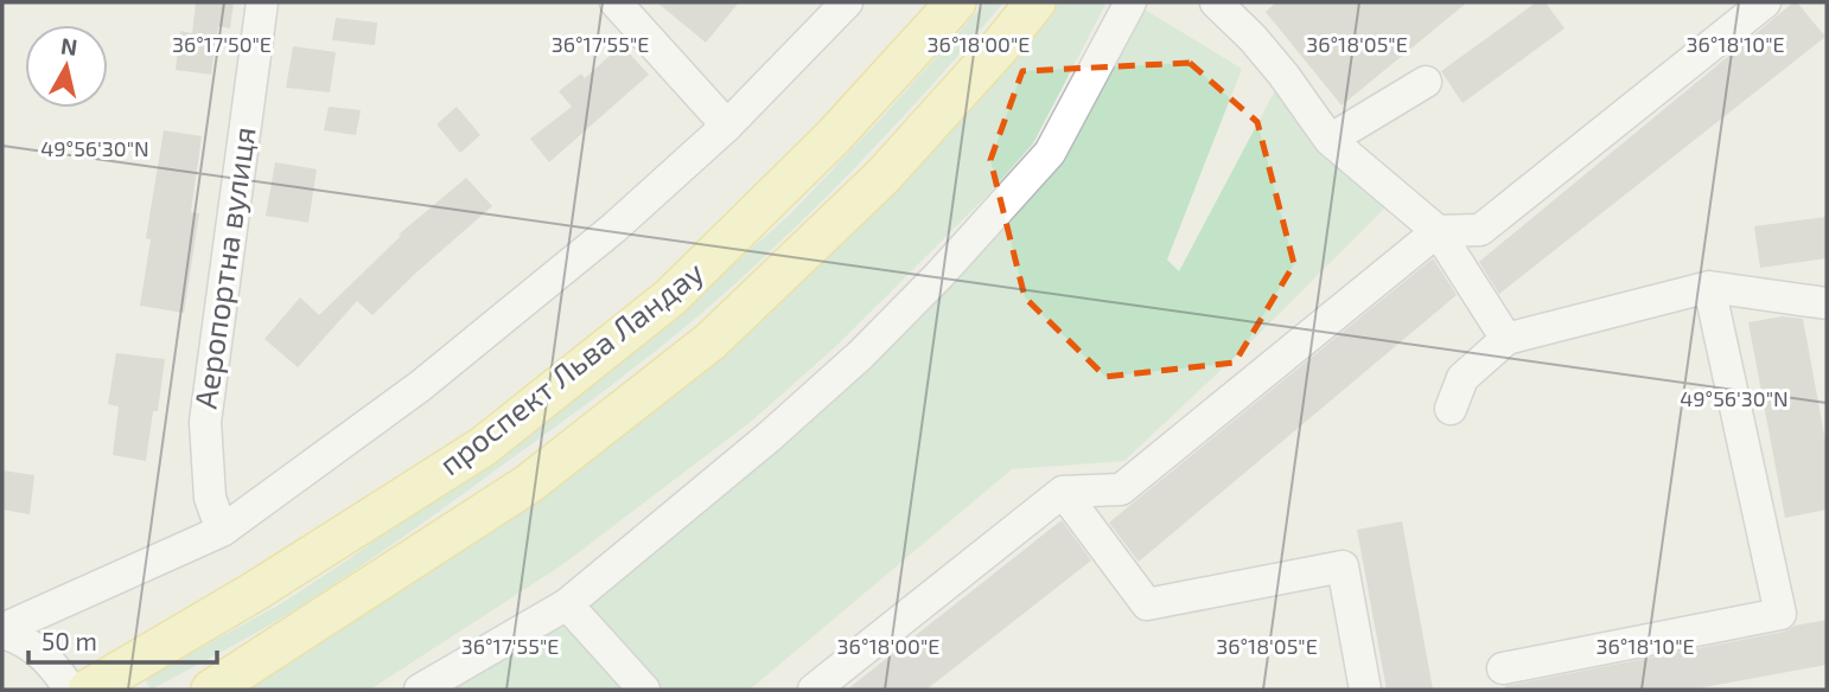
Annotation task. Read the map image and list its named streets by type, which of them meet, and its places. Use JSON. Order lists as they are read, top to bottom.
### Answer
{
  "streets": {
    "main road": ["проспект Льва Ландау"],
    "street": ["Аеропортна вулиця"]
  },
  "scale_bar": "50 m",
  "north": "top",
  "coordinates": [
    "36°17'50\"E",
    "36°17'55\"E",
    "36°18'00\"E",
    "36°18'05\"E",
    "36°18'10\"E",
    "49°56'30\"N"
  ]
}
